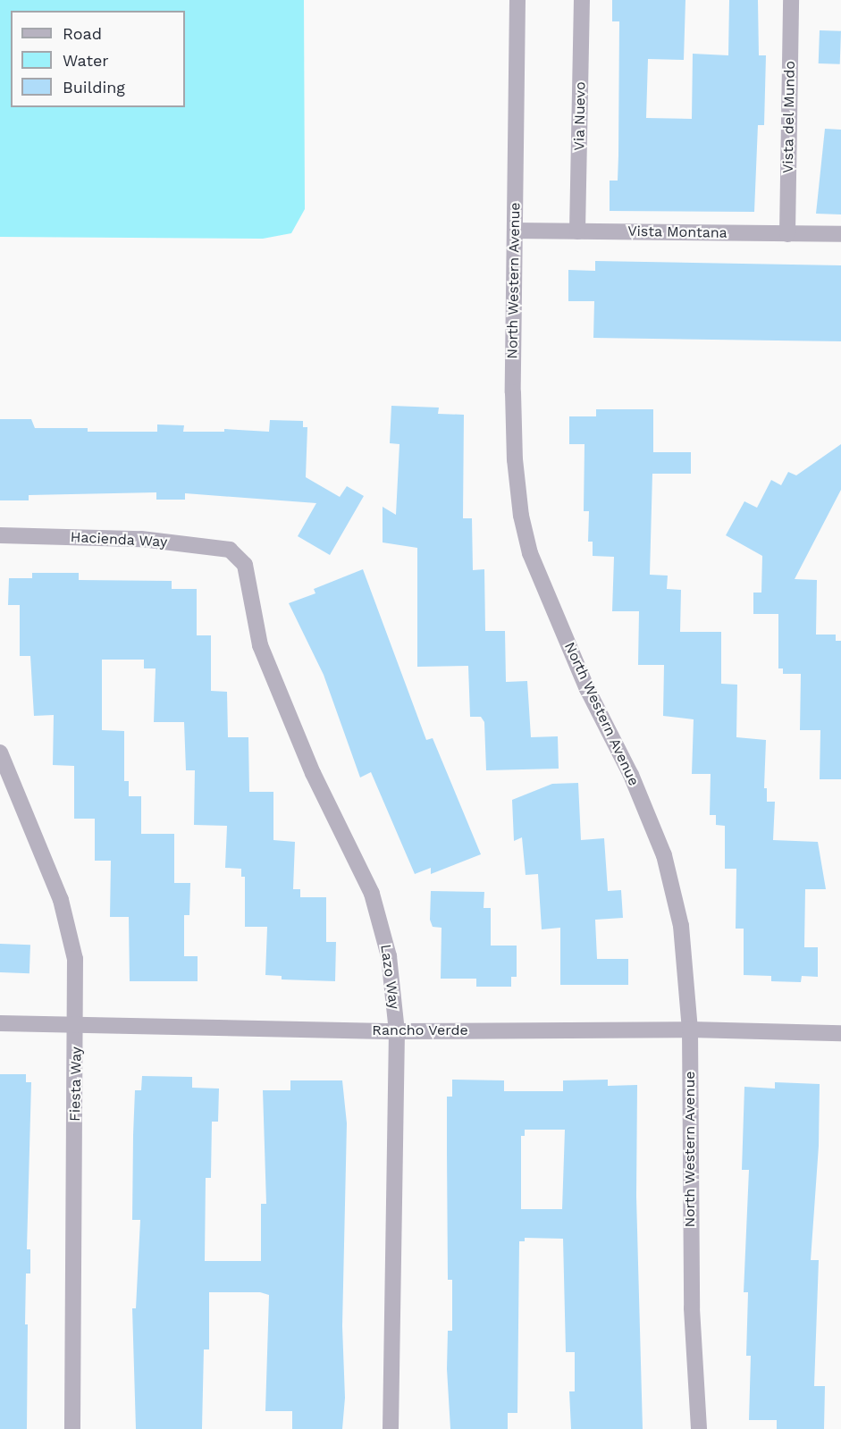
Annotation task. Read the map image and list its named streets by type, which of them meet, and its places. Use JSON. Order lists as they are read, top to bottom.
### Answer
{
  "streets": {
    "street": [
      "Via Nuevo",
      "Vista del Mundo",
      "Vista Montana",
      "North Western Avenue",
      "Hacienda Way",
      "Lazo Way",
      "Rancho Verde",
      "Fiesta Way"
    ]
  },
  "crossings": [
    ["Via Nuevo", "Vista Montana"],
    ["Vista del Mundo", "Vista Montana"],
    ["Vista Montana", "North Western Avenue"],
    ["North Western Avenue", "Rancho Verde"],
    ["Hacienda Way", "Lazo Way"],
    ["Lazo Way", "Rancho Verde"],
    ["Rancho Verde", "Fiesta Way"]
  ],
  "legend": ["Road", "Water", "Building"]
}
